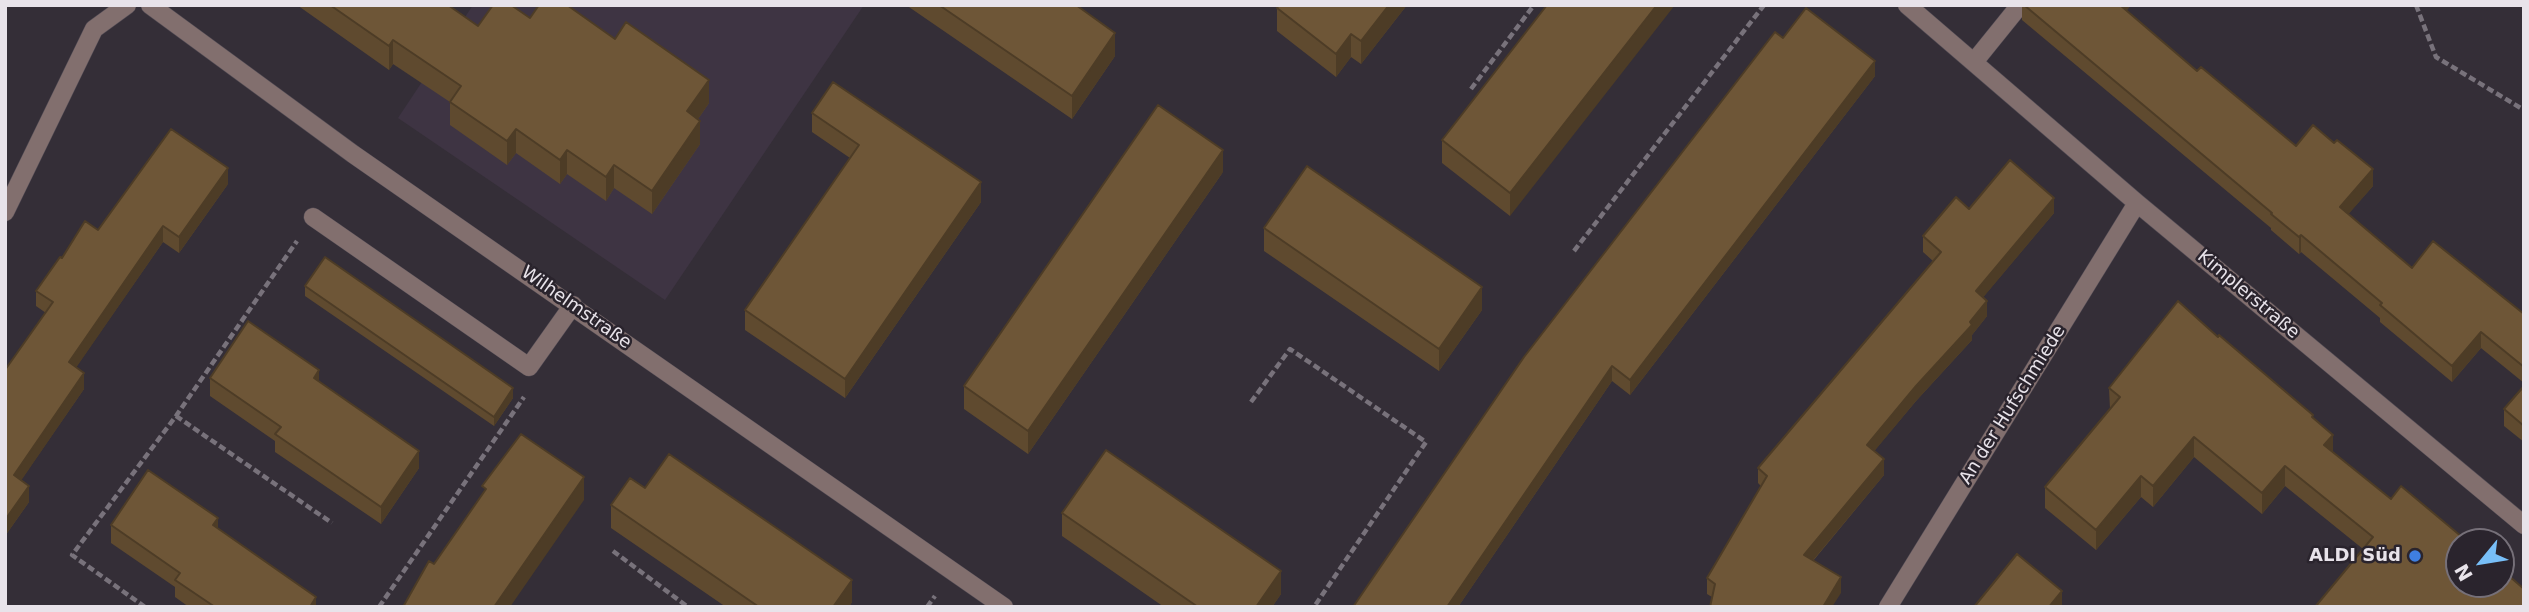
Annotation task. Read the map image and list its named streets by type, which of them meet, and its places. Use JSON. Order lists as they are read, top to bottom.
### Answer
{
  "streets": {
    "street": ["Kimplerstraße", "Wilhelmstraße", "An der Hufschmiede"]
  },
  "crossings": [
    ["Kimplerstraße", "An der Hufschmiede"]
  ],
  "places": ["ALDI Süd"],
  "north": "bottom left"
}
